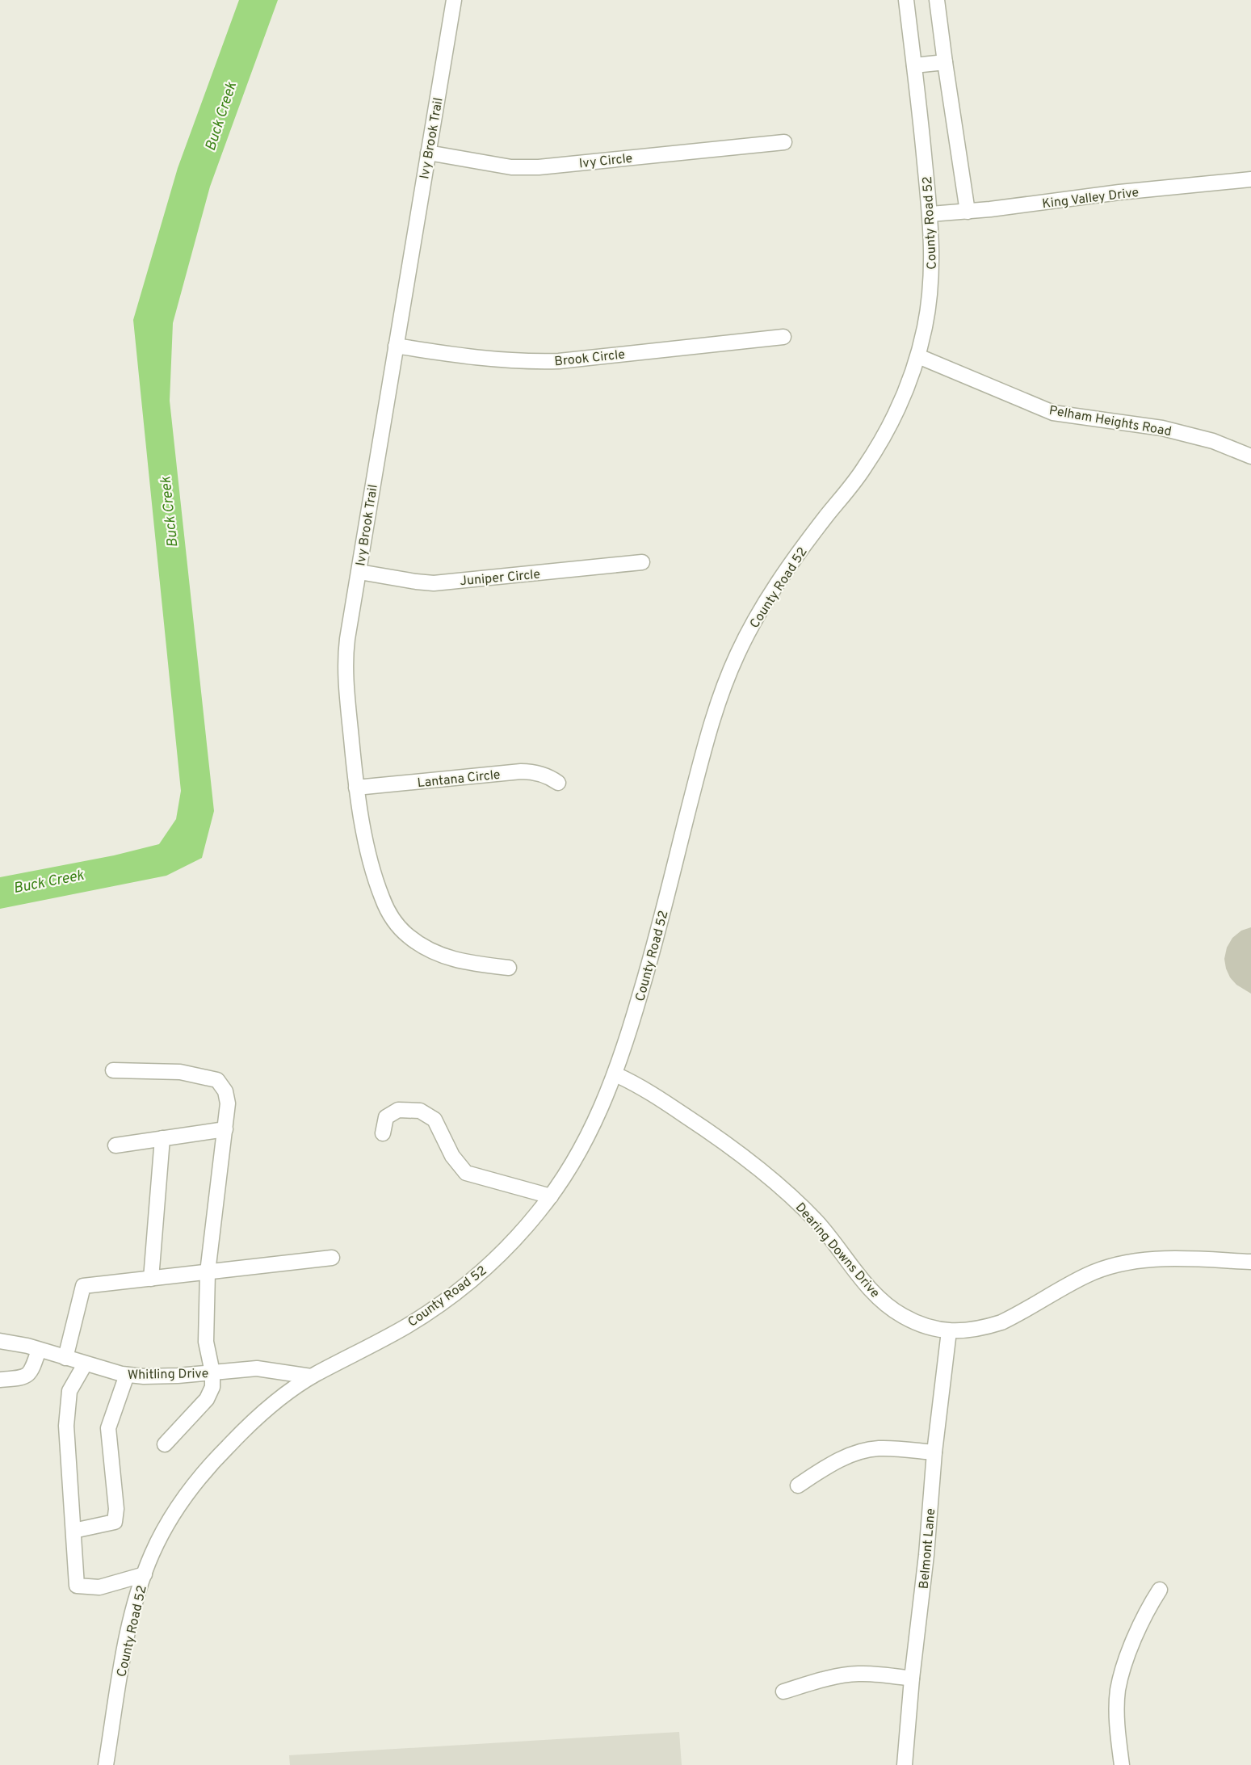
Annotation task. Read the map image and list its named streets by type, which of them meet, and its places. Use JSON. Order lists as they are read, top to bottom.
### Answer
{
  "streets": {
    "street": [
      "Ivy Brook Trail",
      "Ivy Circle",
      "King Valley Drive",
      "County Road 52",
      "Brook Circle",
      "Pelham Heights Road",
      "Juniper Circle",
      "Lantana Circle",
      "Dearing Downs Drive",
      "Whitling Drive",
      "Belmont Lane"
    ]
  },
  "crossings": [
    ["Ivy Brook Trail", "Ivy Circle"],
    ["Ivy Brook Trail", "Brook Circle"],
    ["Ivy Brook Trail", "Juniper Circle"],
    ["Ivy Brook Trail", "Lantana Circle"],
    ["King Valley Drive", "County Road 52"],
    ["County Road 52", "Pelham Heights Road"],
    ["County Road 52", "Dearing Downs Drive"],
    ["County Road 52", "Whitling Drive"],
    ["Dearing Downs Drive", "Belmont Lane"]
  ],
  "water": ["Buck Creek"]
}
